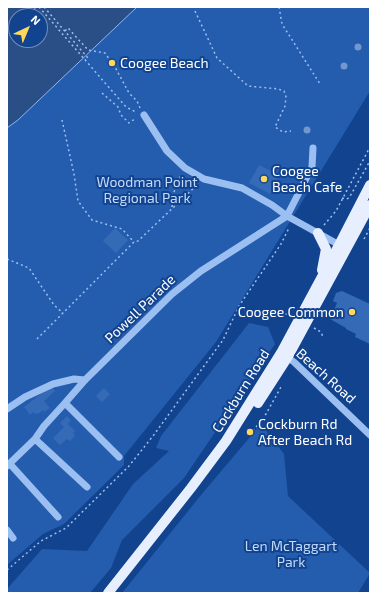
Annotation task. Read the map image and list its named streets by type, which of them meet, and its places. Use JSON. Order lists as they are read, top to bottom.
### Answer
{
  "streets": {
    "main road": ["Cockburn Road"],
    "street": ["Powell Parade", "Beach Road"]
  },
  "crossings": [
    ["Beach Road", "Cockburn Road"]
  ],
  "parks": ["Woodman Point Regional Park", "Len McTaggart Park"],
  "places": [
    "Coogee Beach",
    "Coogee Beach Cafe",
    "Coogee Common",
    "Cockburn Rd After Beach Rd"
  ],
  "north": "top right"
}
